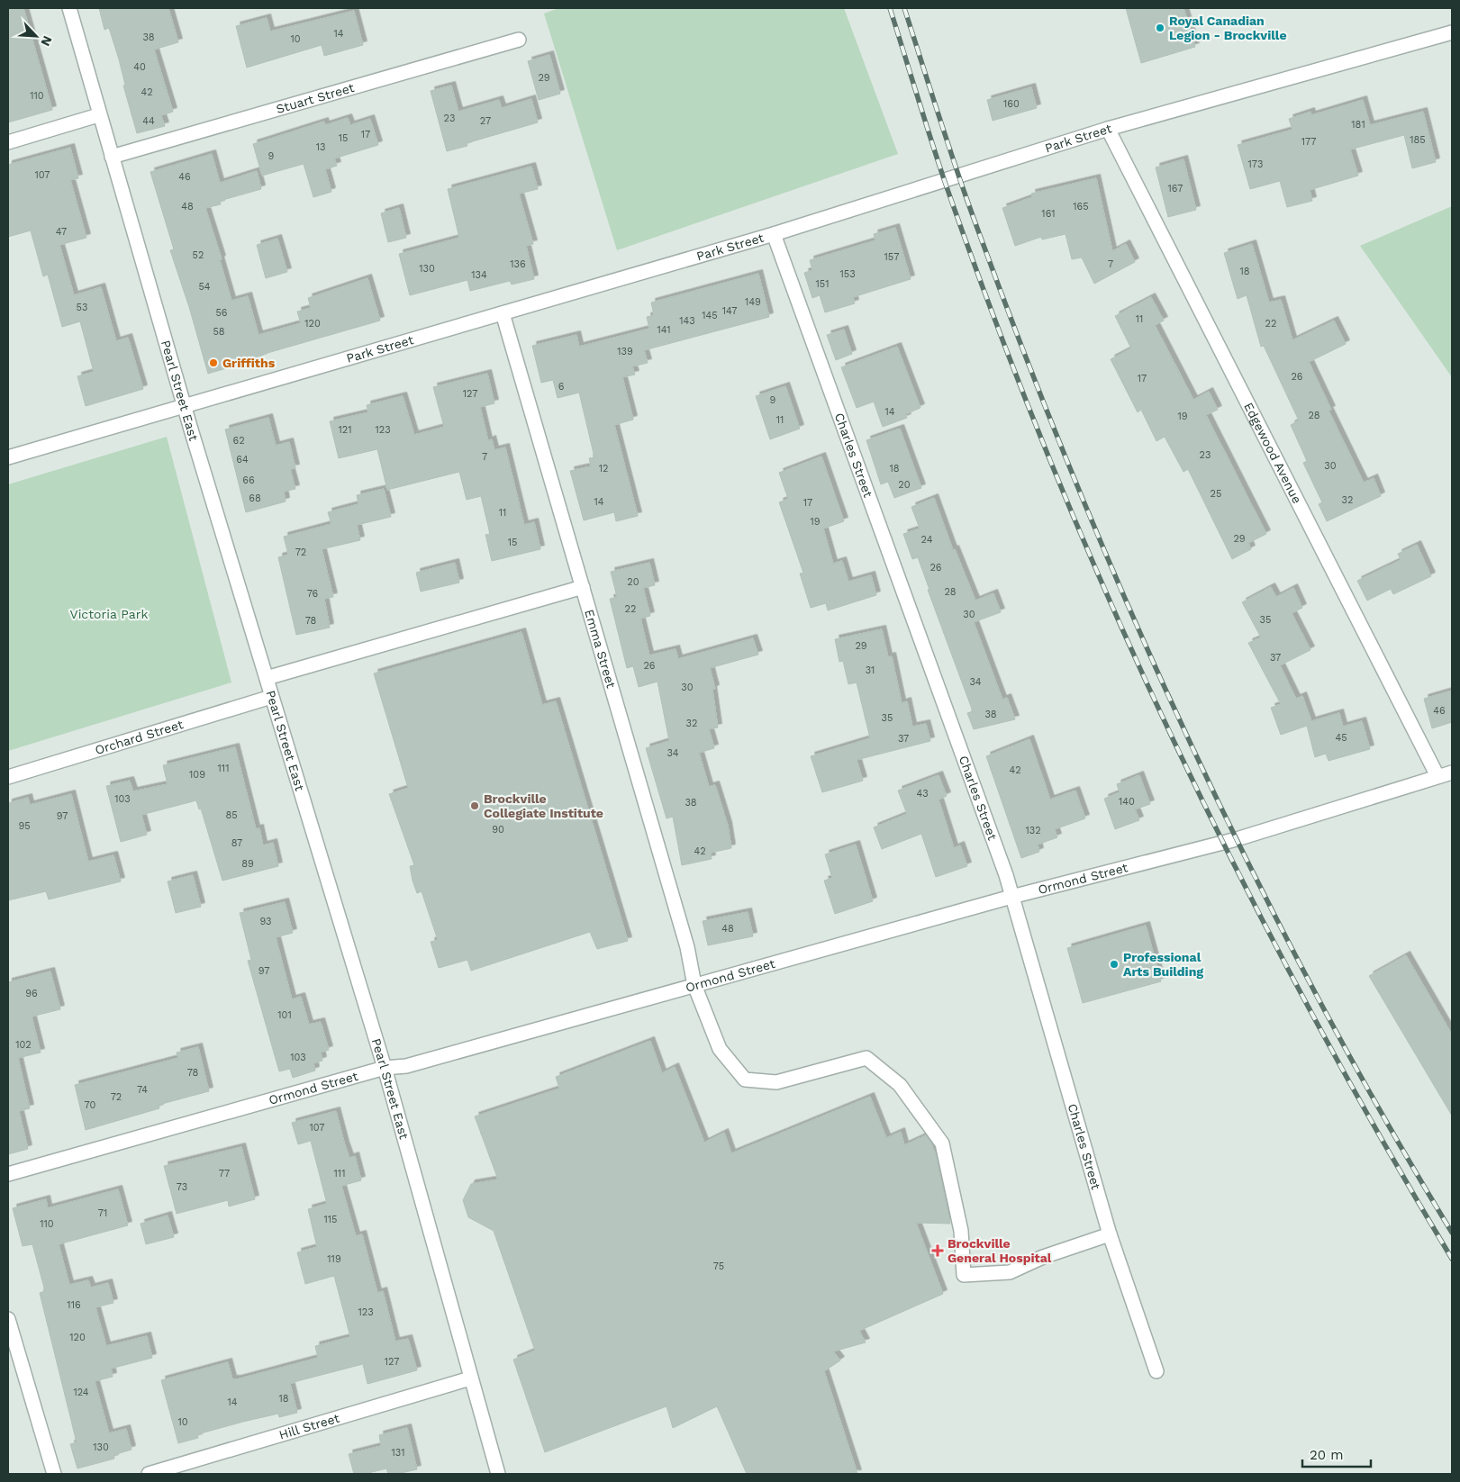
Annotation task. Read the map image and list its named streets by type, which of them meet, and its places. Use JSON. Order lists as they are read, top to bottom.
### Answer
{
  "streets": {
    "street": [
      "Stuart Street",
      "Park Street",
      "Pearl Street East",
      "Edgewood Avenue",
      "Charles Street",
      "Emma Street",
      "Orchard Street",
      "Ormond Street",
      "Hill Street"
    ]
  },
  "crossings": [
    ["Stuart Street", "Pearl Street East"],
    ["Park Street", "Pearl Street East"],
    ["Park Street", "Edgewood Avenue"],
    ["Park Street", "Charles Street"],
    ["Park Street", "Emma Street"],
    ["Pearl Street East", "Orchard Street"],
    ["Pearl Street East", "Ormond Street"],
    ["Pearl Street East", "Hill Street"],
    ["Edgewood Avenue", "Ormond Street"],
    ["Charles Street", "Emma Street"],
    ["Charles Street", "Ormond Street"],
    ["Emma Street", "Ormond Street"]
  ],
  "parks": ["Victoria Park"],
  "places": {
    "other": [
      "Royal Canadian Legion - Brockville",
      "Griffiths",
      "Brockville Collegiate Institute",
      "Professional Arts Building"
    ],
    "health": ["Brockville General Hospital"]
  },
  "house_numbers": [
    "14",
    "38",
    "10",
    "40",
    "29",
    "42",
    "110",
    "160",
    "23",
    "44",
    "27",
    "181",
    "17",
    "15",
    "185",
    "177",
    "13",
    "9",
    "173",
    "107",
    "46",
    "167",
    "48",
    "165",
    "161",
    "47",
    "52",
    "157",
    "136",
    "7",
    "130",
    "18",
    "153",
    "134",
    "151",
    "54",
    "149",
    "53",
    "147",
    "56",
    "145",
    "11",
    "143",
    "120",
    "22",
    "141",
    "58",
    "139",
    "26",
    "17",
    "6",
    "127",
    "9",
    "14",
    "28",
    "19",
    "11",
    "121",
    "123",
    "62",
    "23",
    "7",
    "64",
    "30",
    "12",
    "18",
    "66",
    "20",
    "25",
    "68",
    "32",
    "14",
    "17",
    "11",
    "19",
    "29",
    "24",
    "15",
    "72",
    "26",
    "20",
    "28",
    "76",
    "22",
    "30",
    "35",
    "78",
    "29",
    "37",
    "26",
    "31",
    "34",
    "30",
    "46",
    "38",
    "35",
    "32",
    "45",
    "37",
    "34",
    "111",
    "42",
    "109",
    "43",
    "103",
    "140",
    "38",
    "85",
    "97",
    "95",
    "90",
    "132",
    "87",
    "42",
    "89",
    "93",
    "48",
    "97",
    "96",
    "101",
    "102",
    "103",
    "78",
    "74",
    "72",
    "70",
    "107",
    "77",
    "111",
    "73",
    "71",
    "115",
    "110",
    "119",
    "75",
    "116",
    "123",
    "120",
    "127",
    "124",
    "18",
    "14",
    "10",
    "130",
    "131"
  ],
  "scale_bar": "20 m",
  "north": "bottom right"
}
